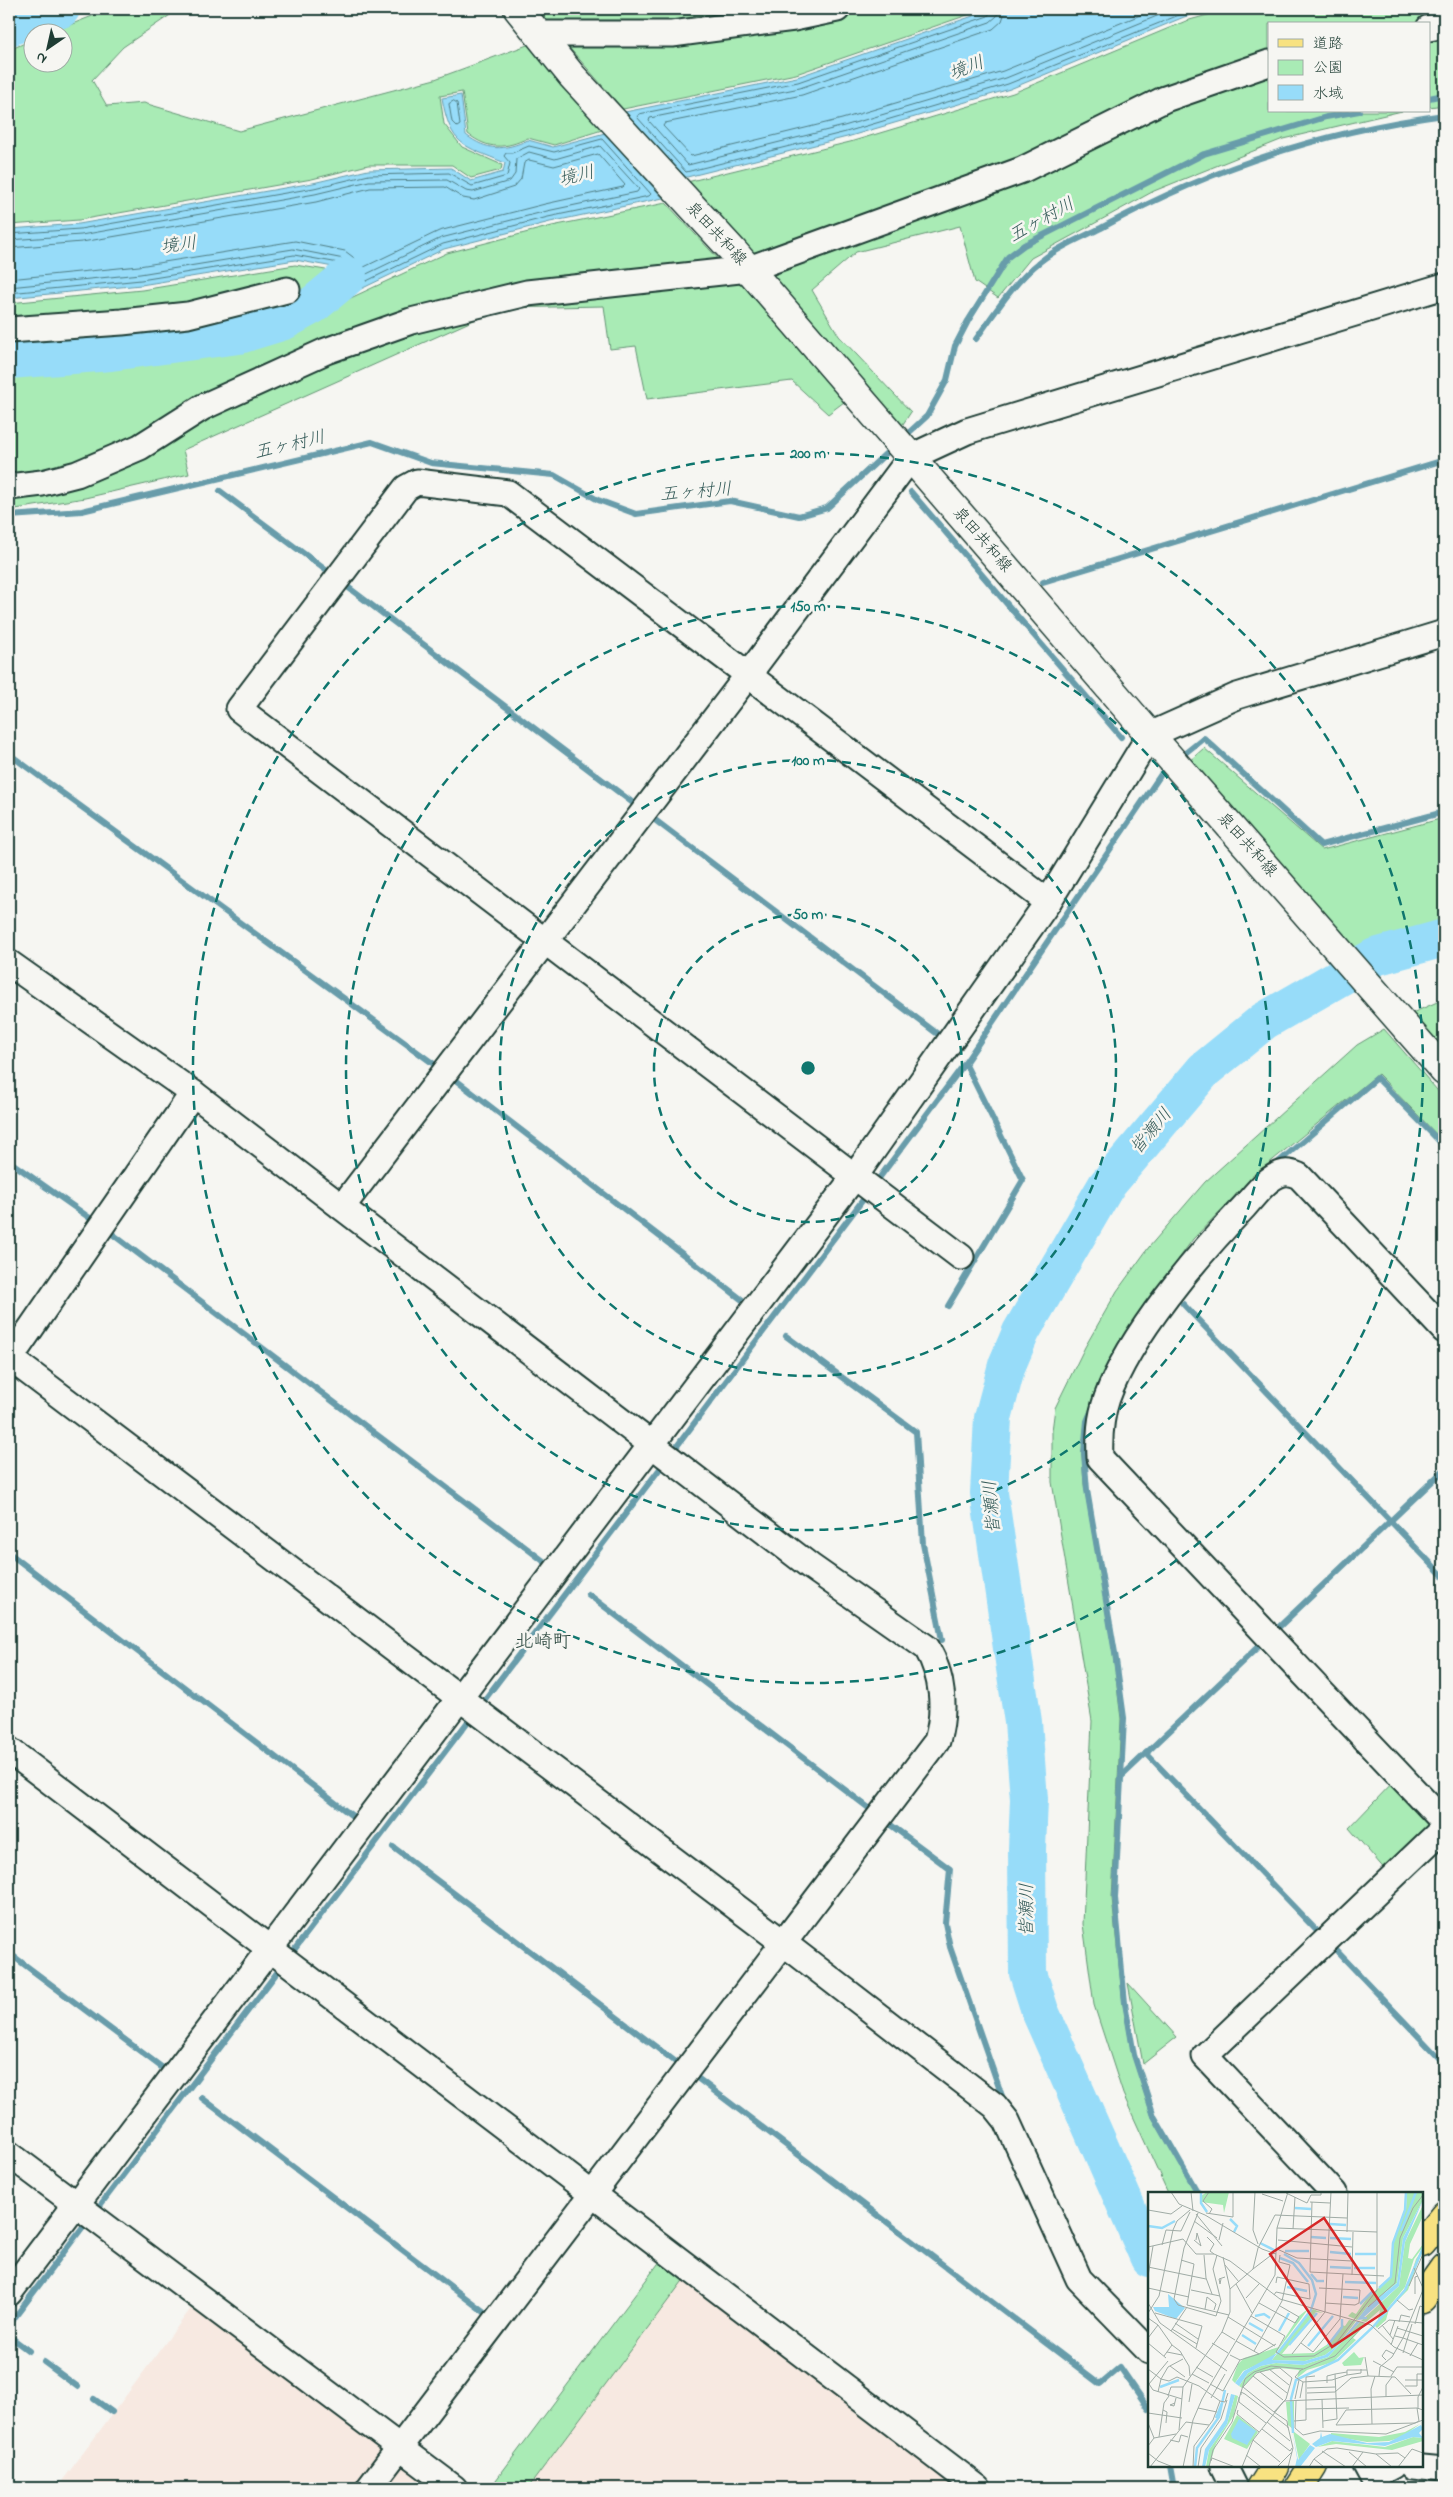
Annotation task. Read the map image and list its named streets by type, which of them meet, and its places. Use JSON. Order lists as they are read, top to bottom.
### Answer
{
  "streets": {
    "main road": ["泉田共和線"]
  },
  "districts": ["北崎町"],
  "water": ["境川", "五ヶ村川", "皆瀬川"],
  "legend": ["道路", "公園", "水域"],
  "north": "bottom left",
  "rings": [
    "200 m",
    "150 m",
    "100 m",
    "50 m"
  ]
}
